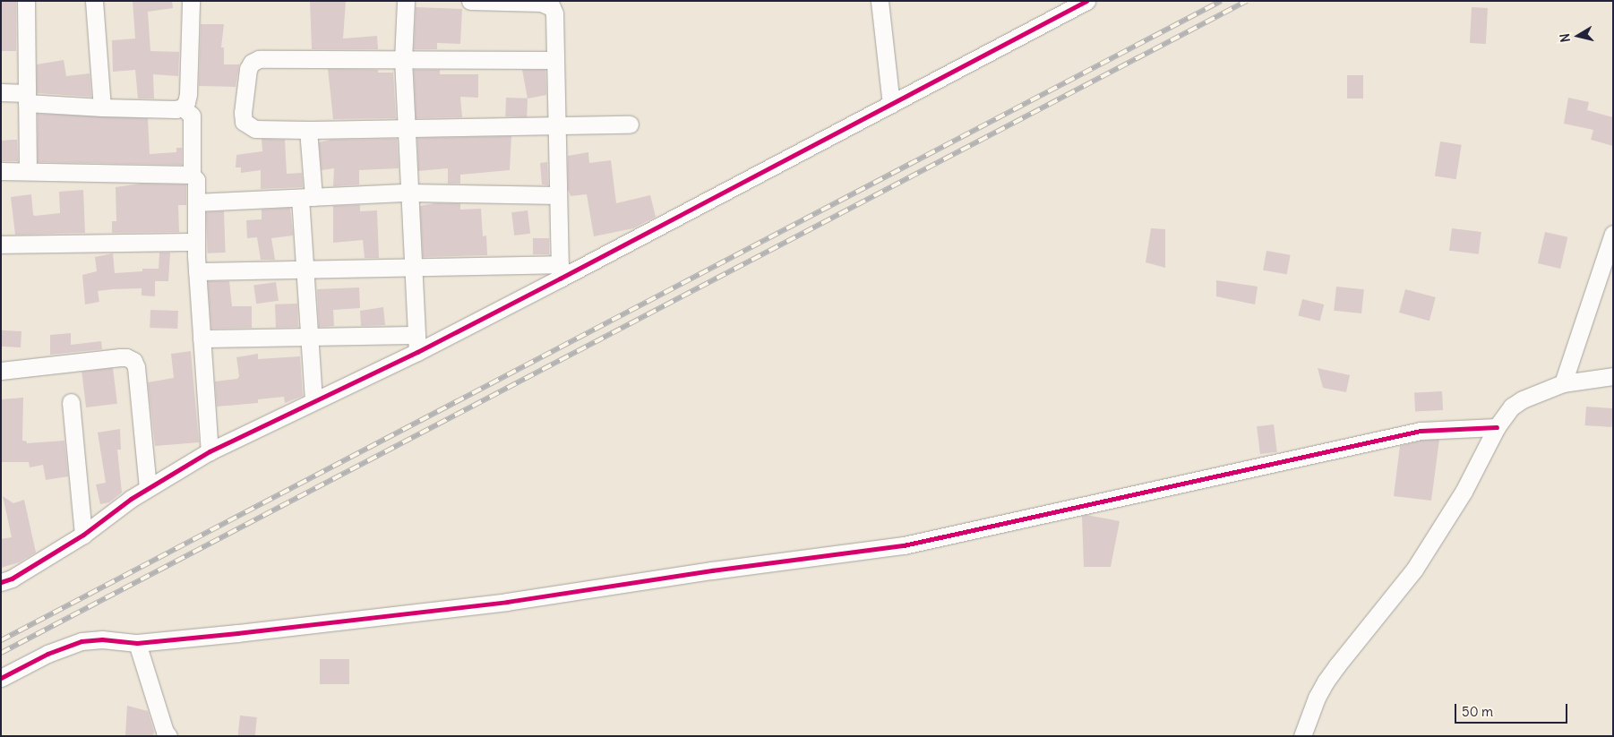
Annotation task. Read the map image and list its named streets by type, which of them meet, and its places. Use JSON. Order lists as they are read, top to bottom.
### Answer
{
  "scale_bar": "50 m",
  "north": "left"
}
